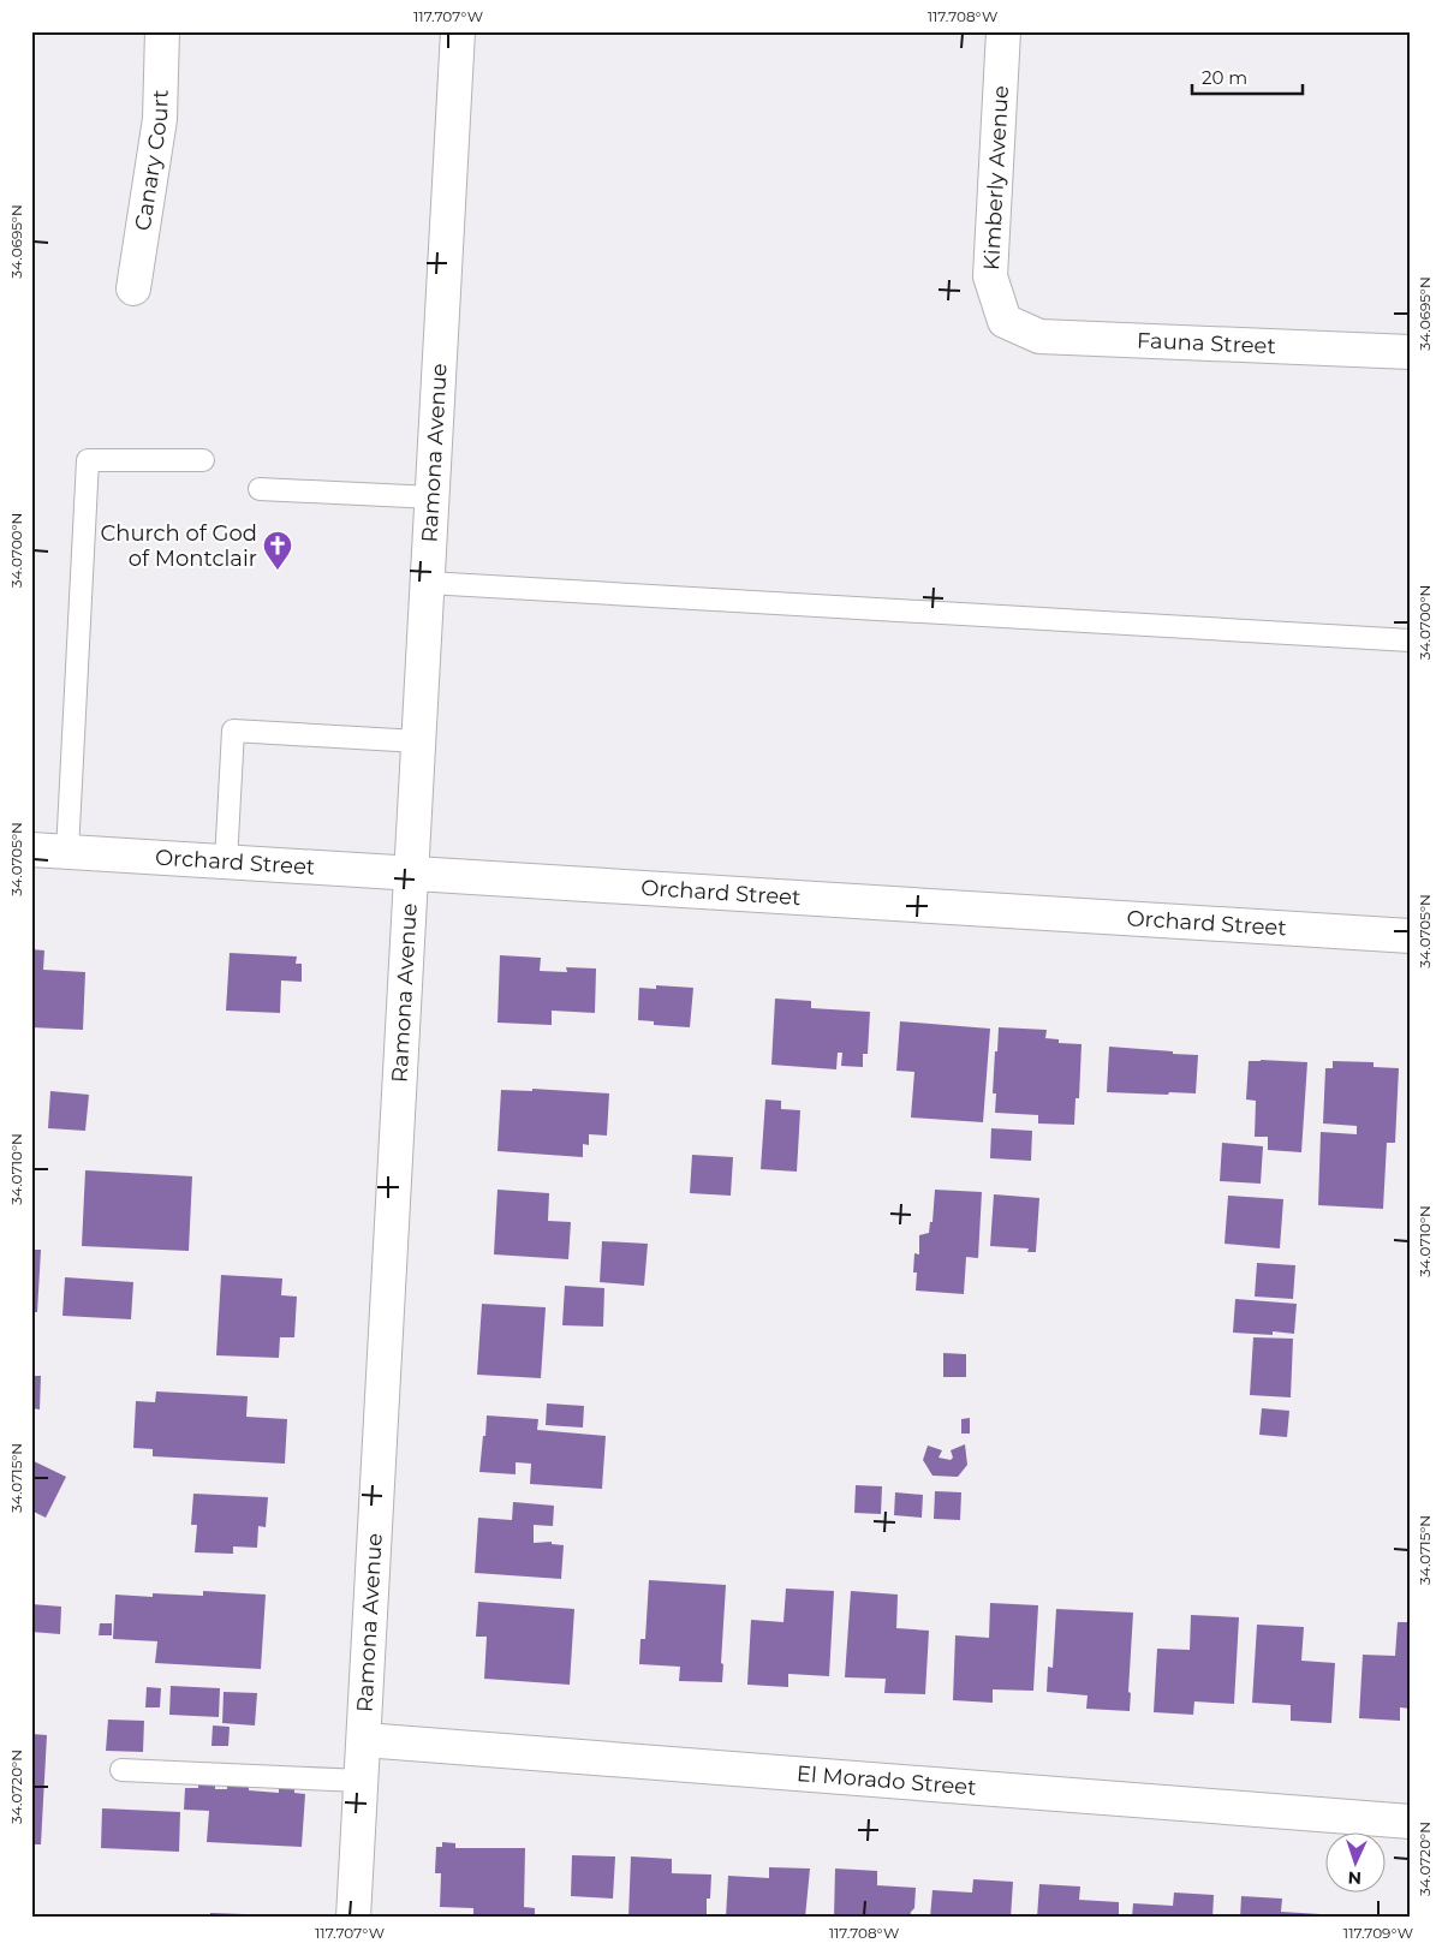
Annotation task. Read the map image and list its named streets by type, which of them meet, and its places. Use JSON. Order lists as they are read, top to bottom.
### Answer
{
  "streets": {
    "street": [
      "Canary Court",
      "Kimberly Avenue",
      "Fauna Street",
      "Ramona Avenue",
      "Orchard Street",
      "El Morado Street"
    ]
  },
  "crossings": [
    ["Kimberly Avenue", "Fauna Street"],
    ["Ramona Avenue", "Orchard Street"],
    ["Ramona Avenue", "El Morado Street"]
  ],
  "places": {
    "church": ["Church of God of Montclair"]
  },
  "scale_bar": "20 m",
  "north": "bottom",
  "coordinates": [
    "117.707°W",
    "117.708°W",
    "34.0695°N",
    "34.0700°N",
    "34.0705°N",
    "34.0710°N",
    "34.0715°N",
    "34.0720°N",
    "117.709°W"
  ]
}
